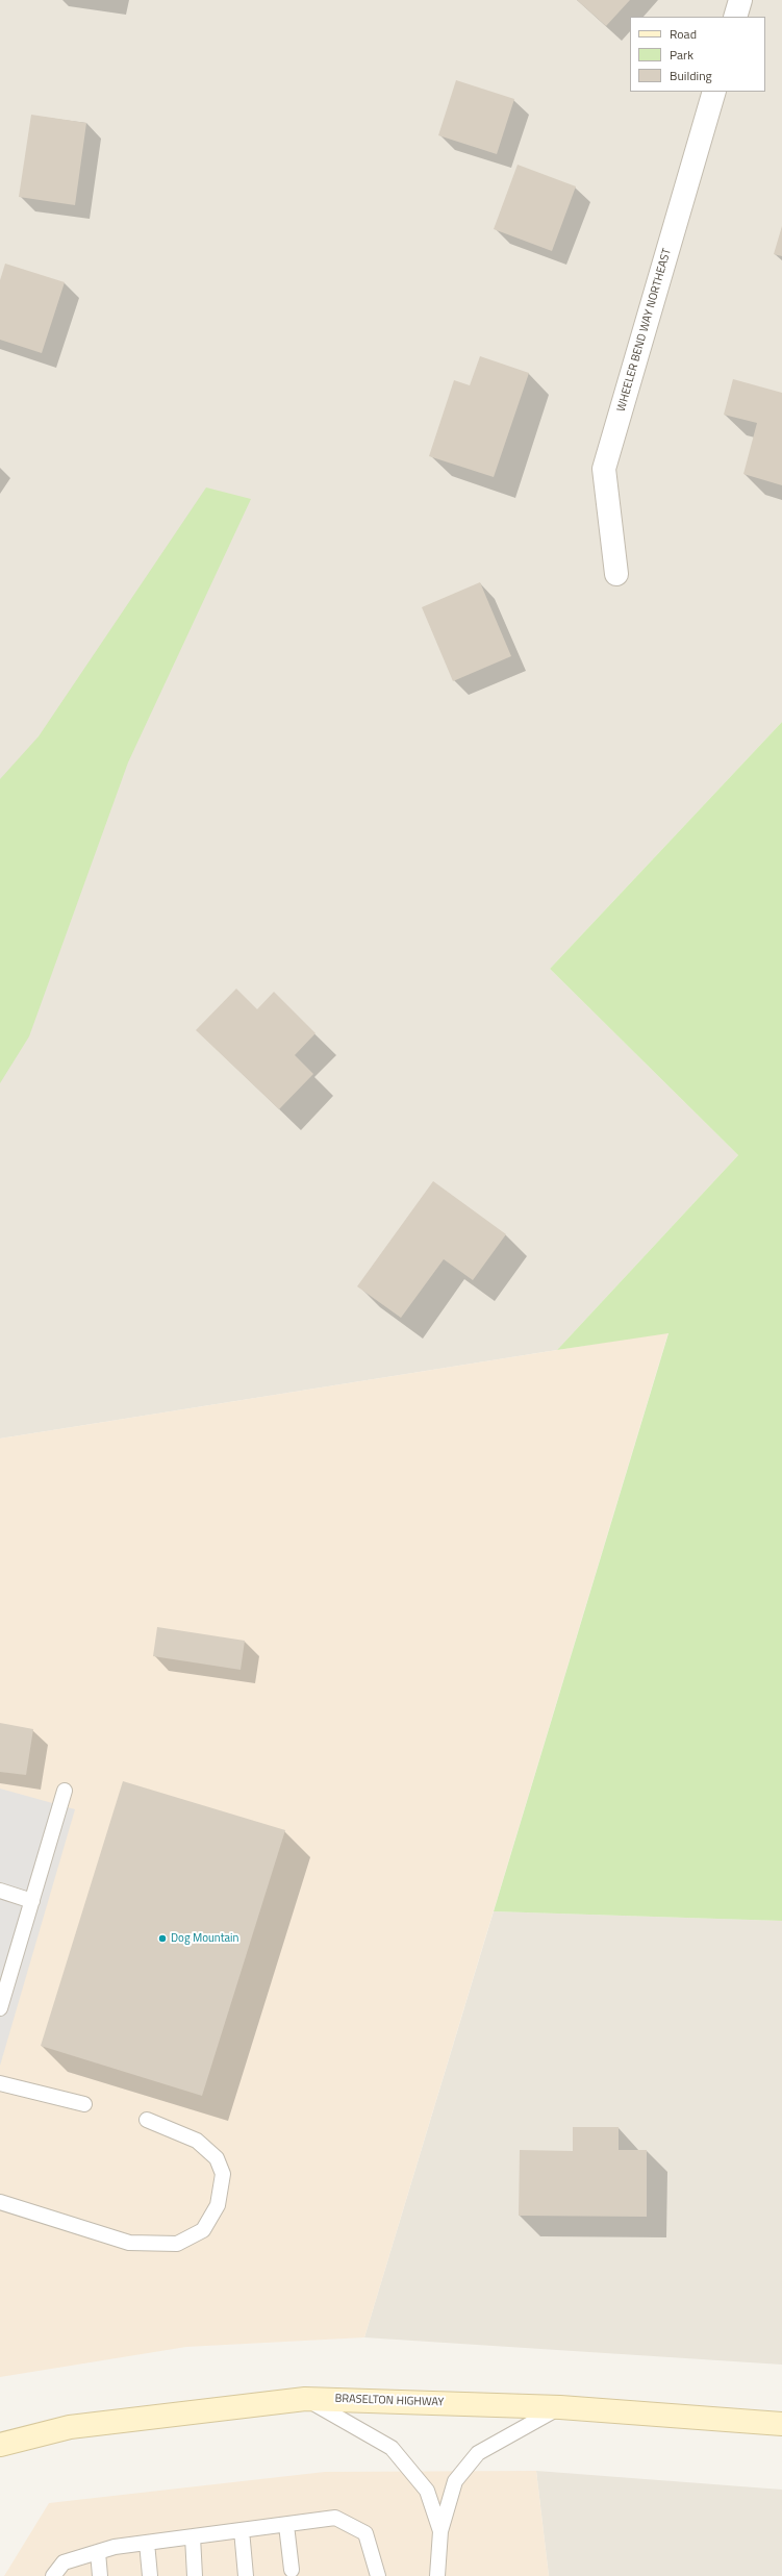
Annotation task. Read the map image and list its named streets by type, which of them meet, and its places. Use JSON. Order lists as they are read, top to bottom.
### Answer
{
  "streets": {
    "main road": ["BRASELTON HIGHWAY"],
    "street": ["WHEELER BEND WAY NORTHEAST"]
  },
  "places": ["Dog Mountain"],
  "legend": ["Road", "Park", "Building"]
}
